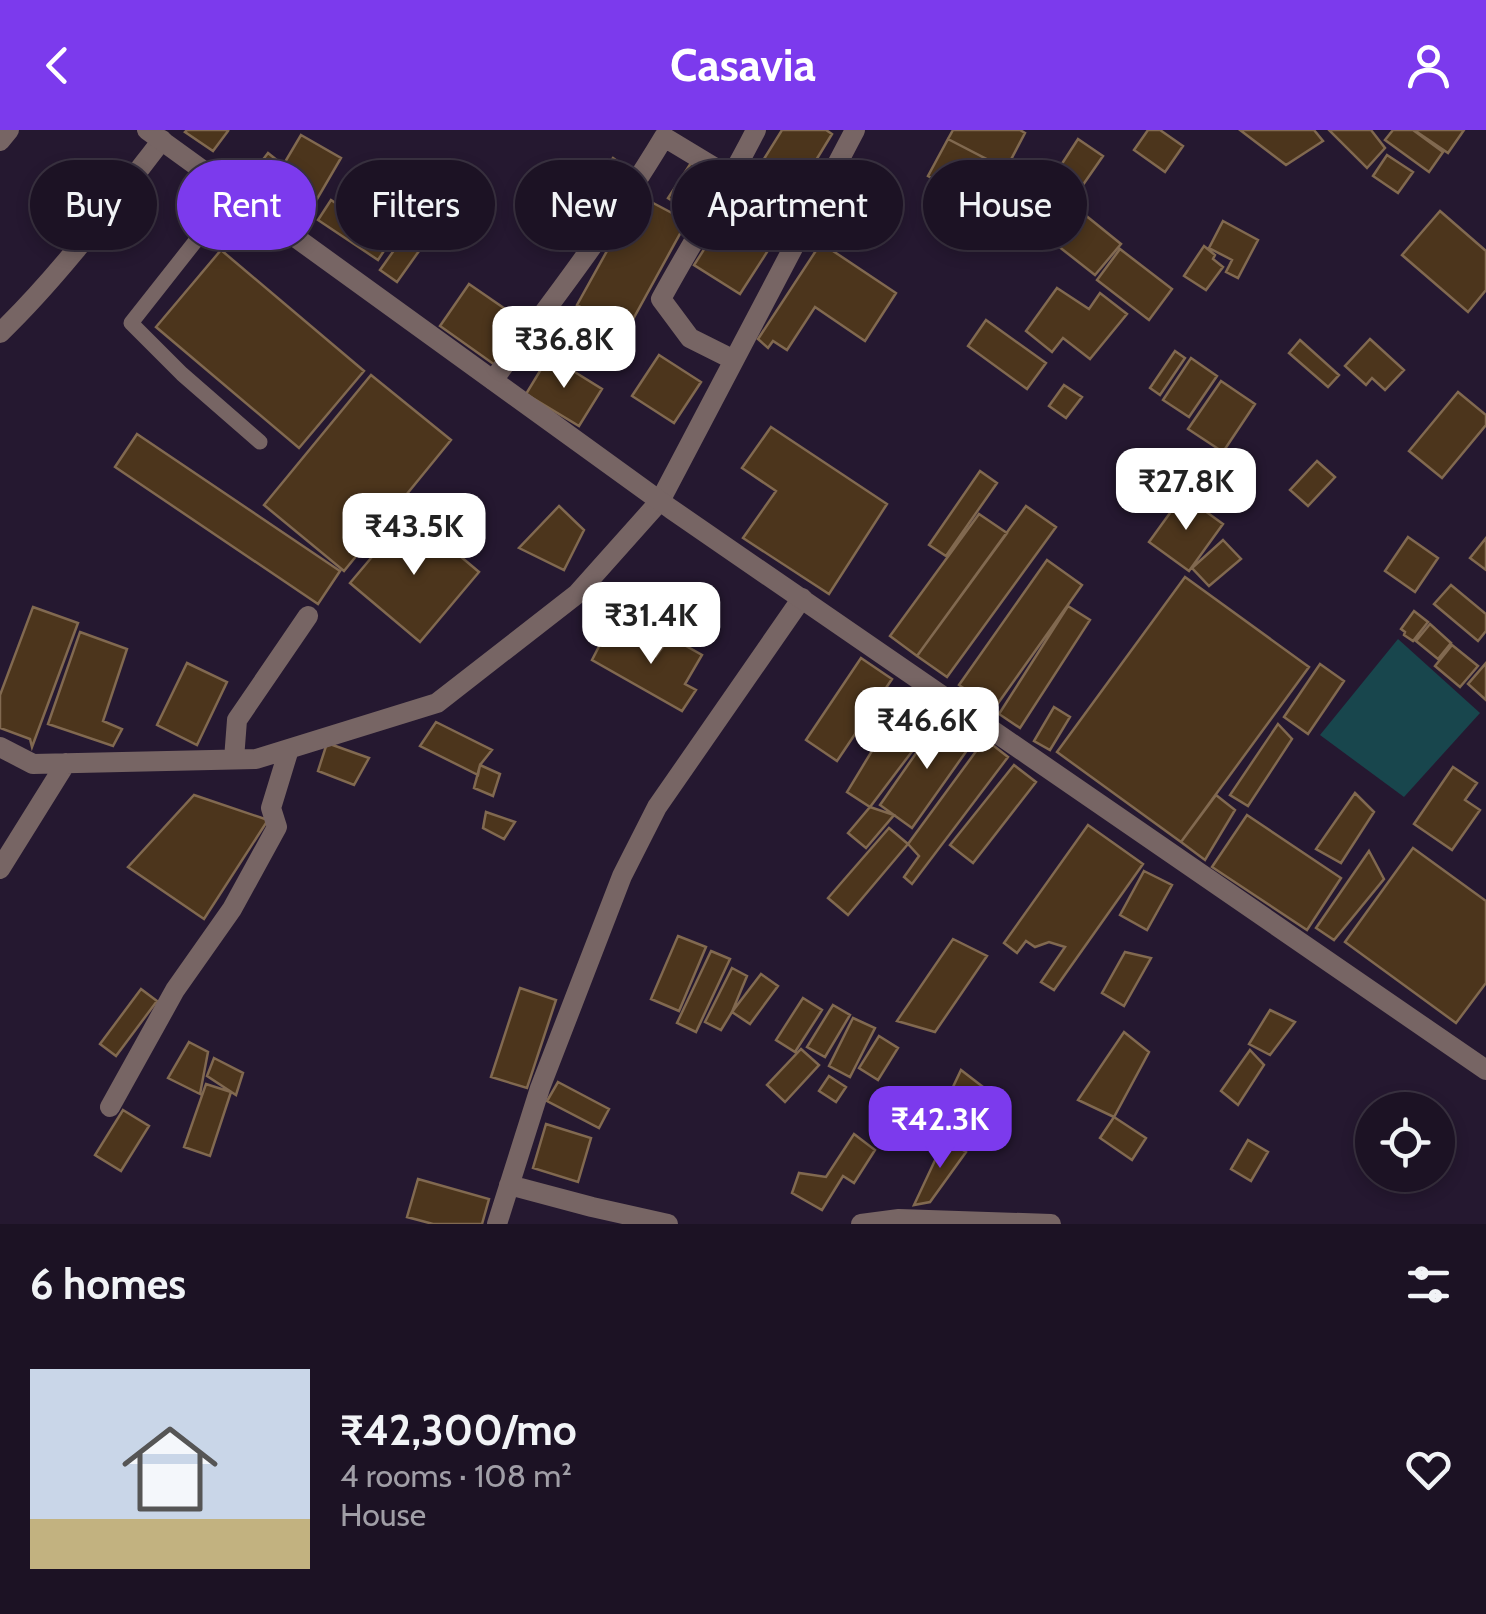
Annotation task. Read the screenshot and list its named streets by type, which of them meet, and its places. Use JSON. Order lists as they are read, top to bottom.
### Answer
{
  "page": {
    "header": "Casavia",
    "chip": [
      "Buy",
      "Rent",
      "Filters",
      "New",
      "Apartment",
      "House"
    ],
    "price": [
      "₹36.8K",
      "₹27.8K",
      "₹43.5K",
      "₹31.4K",
      "₹46.6K",
      "₹42.3K"
    ],
    "heading": "6 homes",
    "list": [
      {
        "name": "₹42,300/mo",
        "note": "4 rooms · 108 m² · House"
      }
    ]
  }
}
